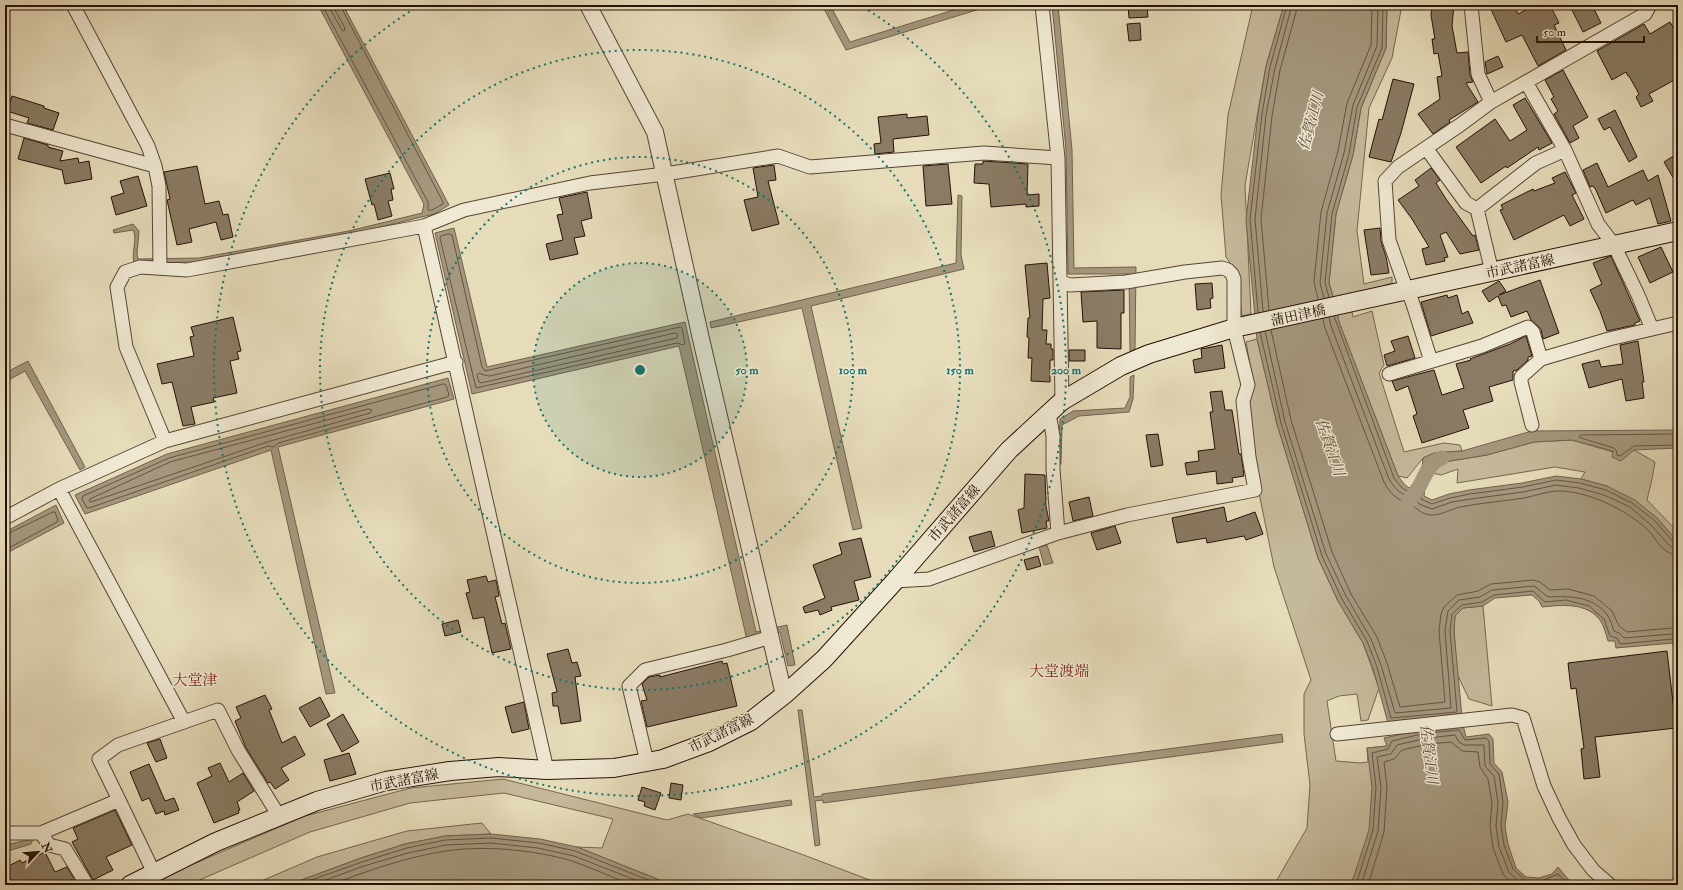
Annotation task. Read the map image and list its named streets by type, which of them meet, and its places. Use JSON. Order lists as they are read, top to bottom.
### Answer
{
  "streets": {
    "main road": ["市武諸富線", "蒲田津橋"]
  },
  "crossings": [
    ["市武諸富線", "蒲田津橋"]
  ],
  "districts": ["大堂渡端", "大堂津"],
  "water": ["佐賀江川"],
  "scale_bar": "50 m",
  "north": "top right",
  "rings": [
    "50 m",
    "100 m",
    "150 m",
    "200 m"
  ]
}
